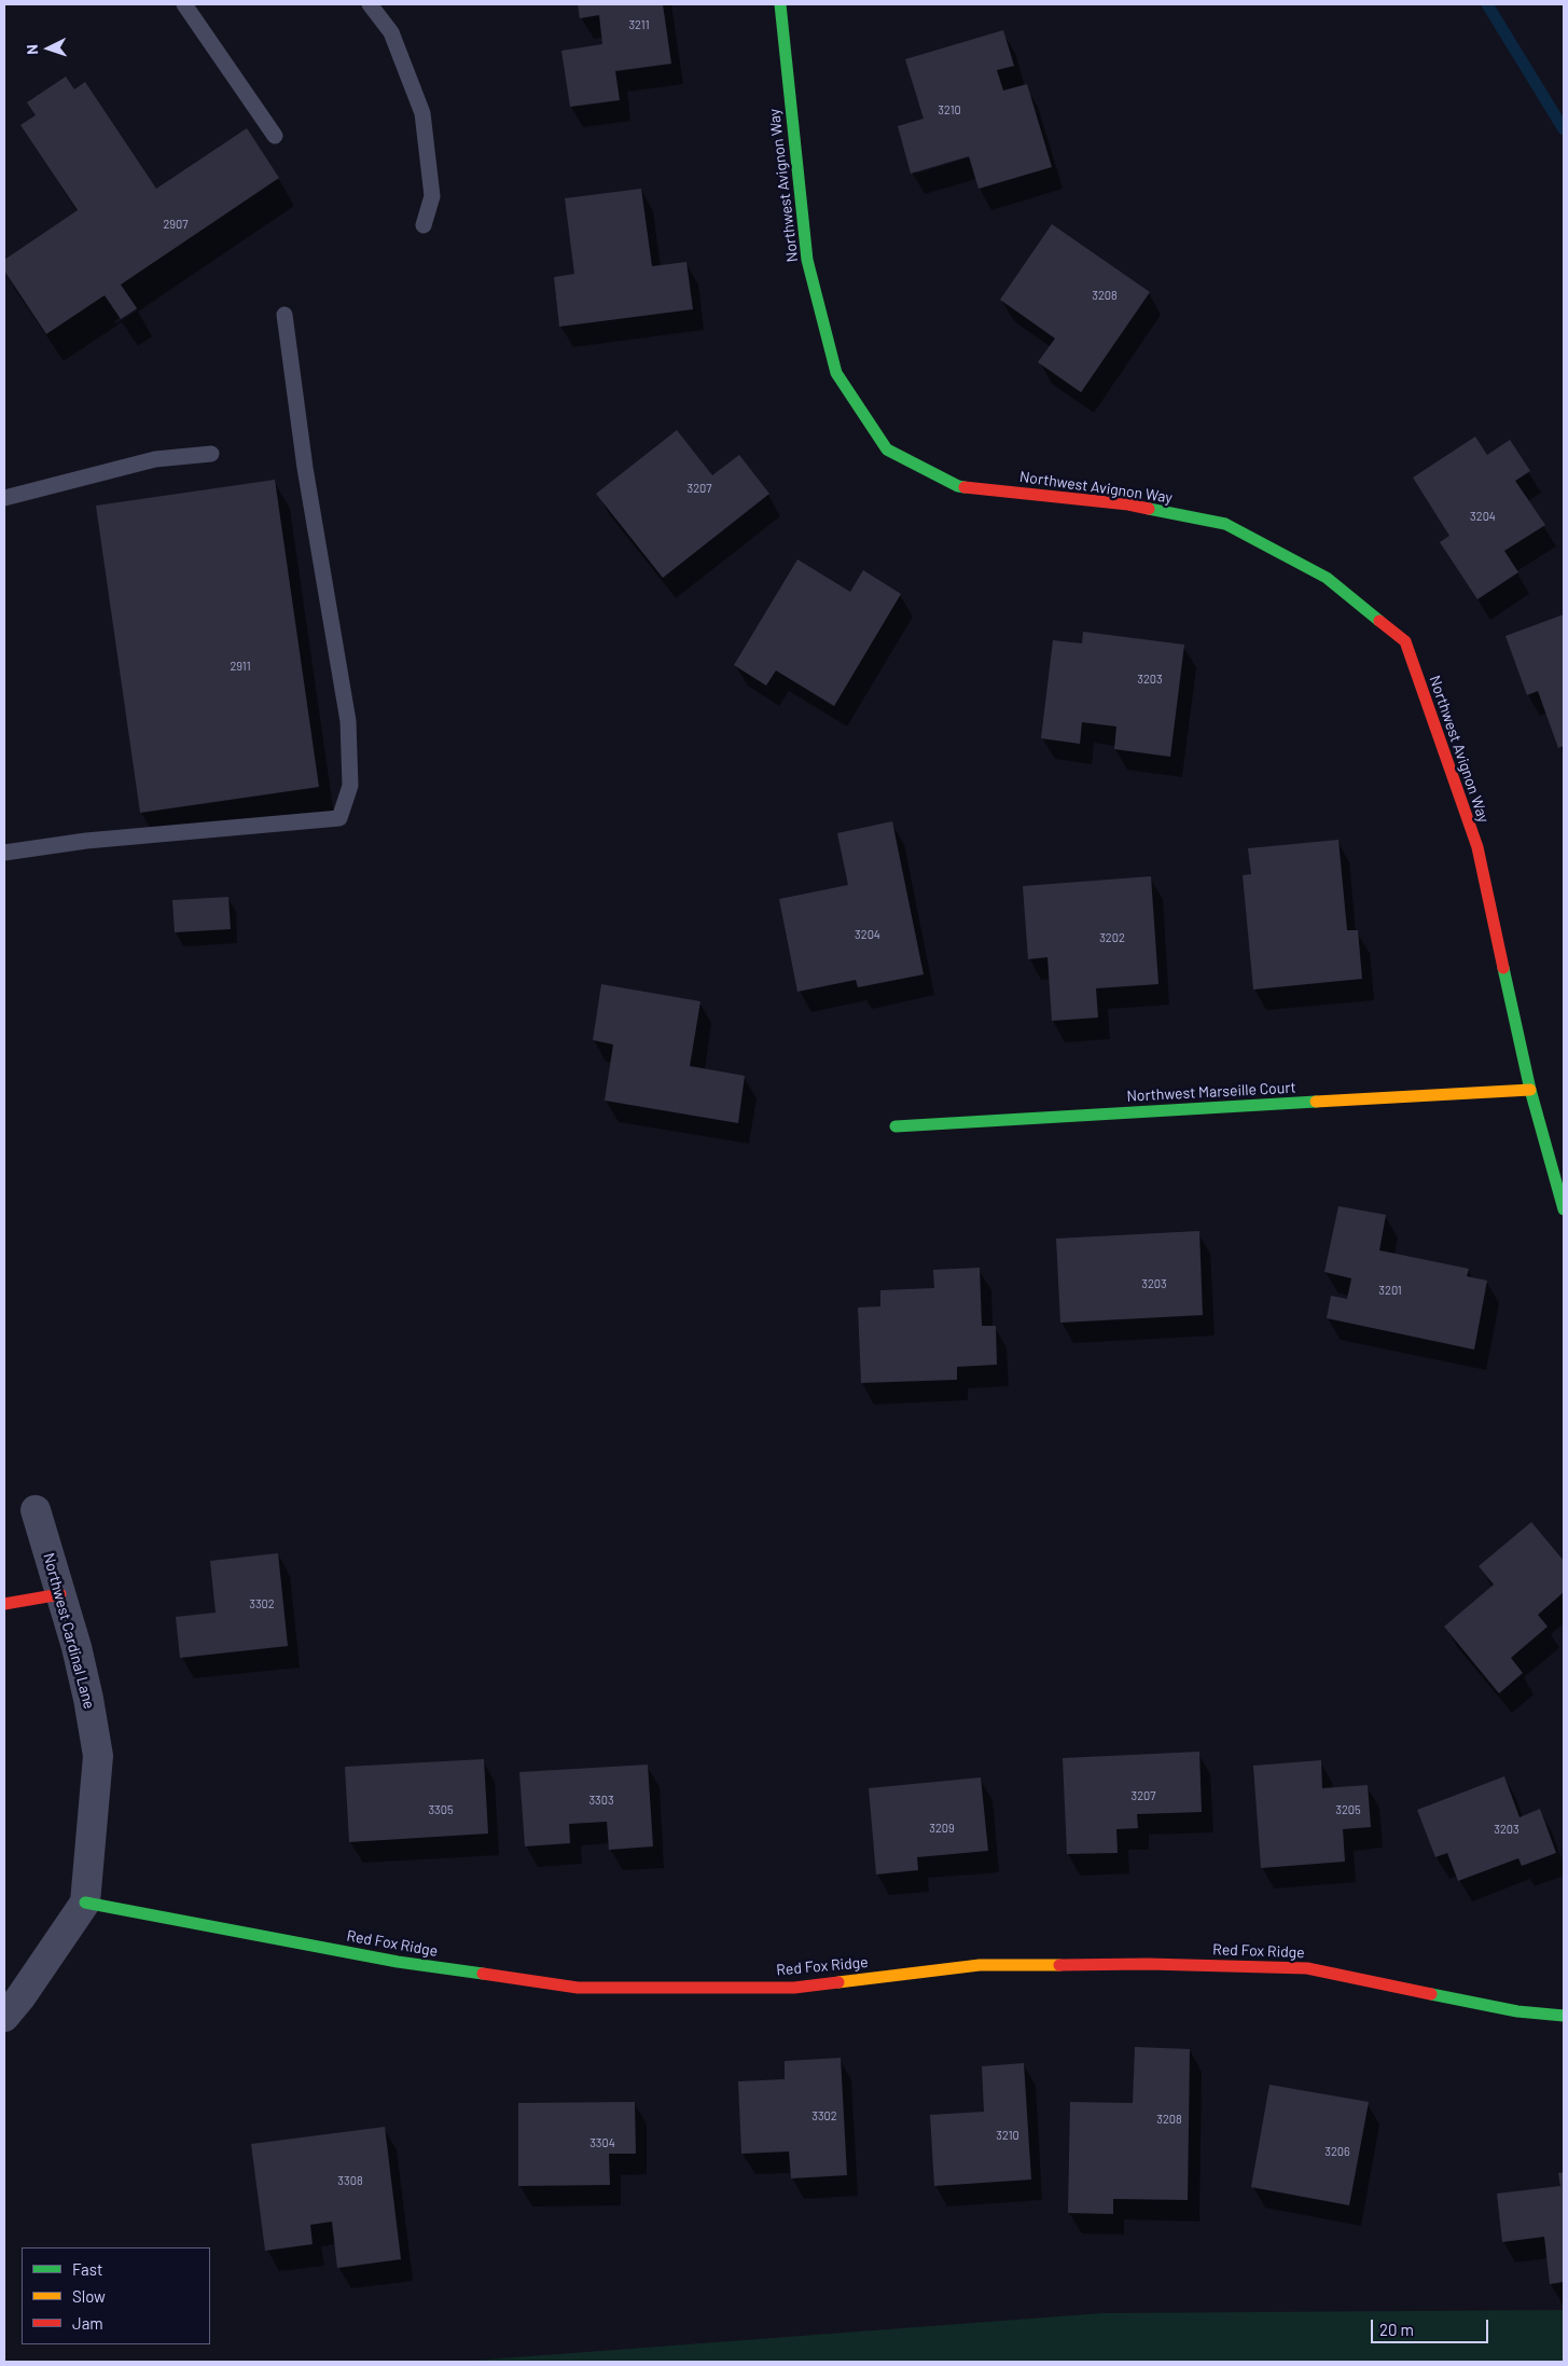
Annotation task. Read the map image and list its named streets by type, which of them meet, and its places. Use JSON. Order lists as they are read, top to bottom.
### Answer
{
  "streets": {
    "street": [
      "Northwest Avignon Way",
      "Northwest Marseille Court",
      "Northwest Cardinal Lane",
      "Red Fox Ridge"
    ]
  },
  "crossings": [
    ["Northwest Avignon Way", "Northwest Marseille Court"],
    ["Northwest Cardinal Lane", "Red Fox Ridge"]
  ],
  "house_numbers": [
    "3211",
    "3210",
    "2907",
    "3208",
    "3207",
    "3204",
    "2911",
    "3203",
    "3204",
    "3202",
    "3203",
    "3201",
    "3302",
    "3207",
    "3303",
    "3305",
    "3205",
    "3209",
    "3203",
    "3302",
    "3208",
    "3210",
    "3304",
    "3206",
    "3308"
  ],
  "legend": ["Fast", "Slow", "Jam"],
  "scale_bar": "20 m",
  "north": "left"
}
